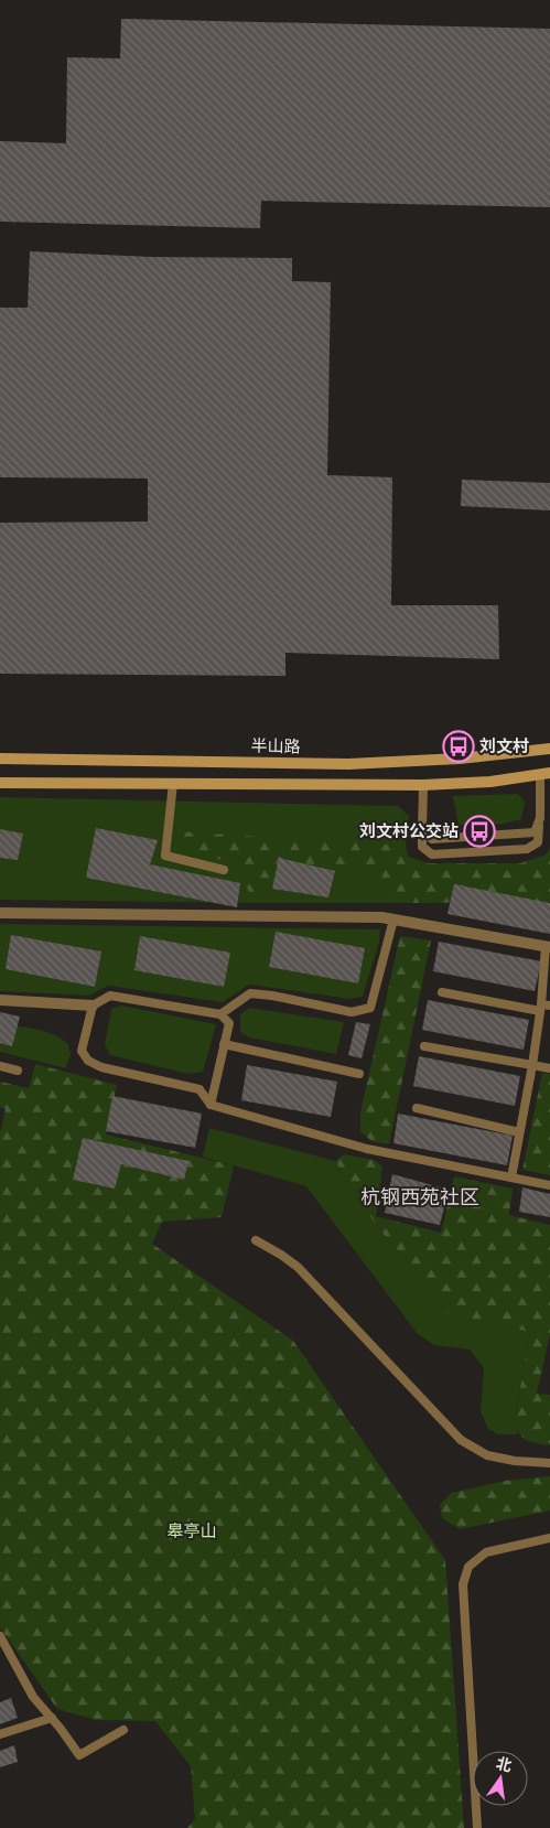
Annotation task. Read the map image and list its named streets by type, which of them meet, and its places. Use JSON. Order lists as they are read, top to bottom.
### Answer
{
  "streets": {
    "main road": ["半山路"]
  },
  "districts": ["杭钢西苑社区"],
  "parks": ["皋亭山"],
  "places": {
    "bus stop": ["刘文村", "刘文村公交站"]
  },
  "north": "top"
}
